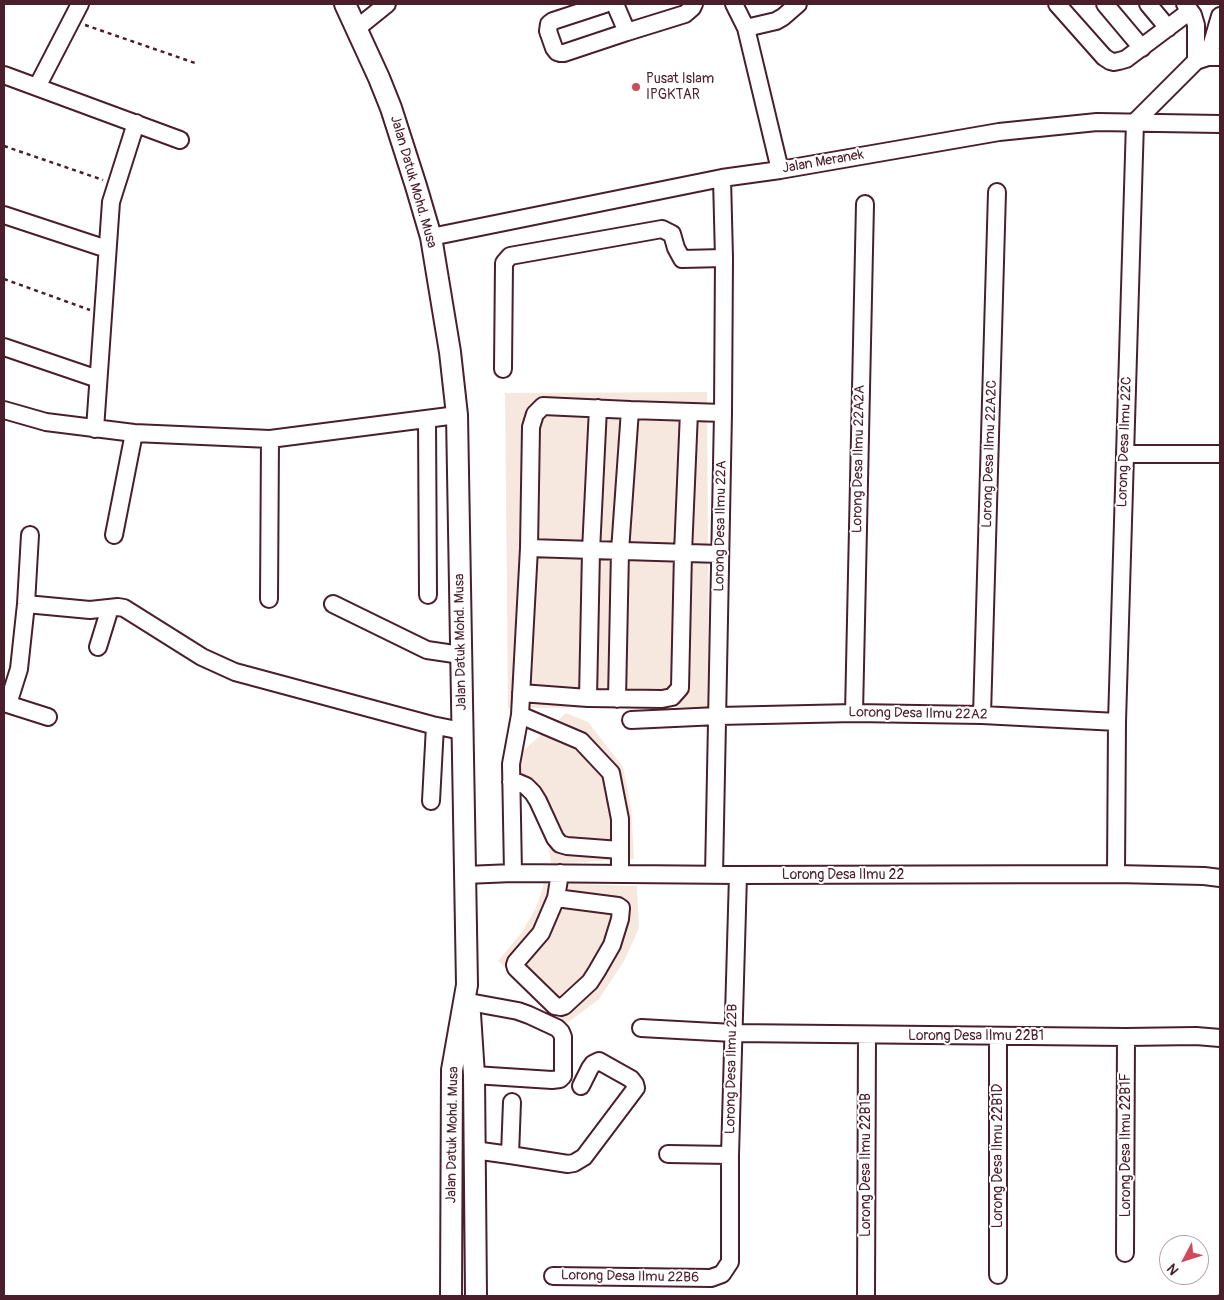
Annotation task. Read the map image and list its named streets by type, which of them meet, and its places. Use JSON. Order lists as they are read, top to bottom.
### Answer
{
  "streets": {
    "main road": ["Jalan Datuk Mohd. Musa"],
    "street": [
      "Jalan Meranek",
      "Lorong Desa Ilmu 22C",
      "Lorong Desa Ilmu 22A2C",
      "Lorong Desa Ilmu 22A2A",
      "Lorong Desa Ilmu 22A",
      "Lorong Desa Ilmu 22A2",
      "Lorong Desa Ilmu 22",
      "Lorong Desa Ilmu 22B1",
      "Lorong Desa Ilmu 22B",
      "Lorong Desa Ilmu 22B1F",
      "Lorong Desa Ilmu 22B1D",
      "Lorong Desa Ilmu 22B1B",
      "Lorong Desa Ilmu 22B6"
    ]
  },
  "crossings": [
    ["Jalan Meranek", "Jalan Datuk Mohd. Musa"],
    ["Jalan Meranek", "Lorong Desa Ilmu 22C"],
    ["Jalan Meranek", "Lorong Desa Ilmu 22A"],
    ["Jalan Datuk Mohd. Musa", "Lorong Desa Ilmu 22"],
    ["Lorong Desa Ilmu 22C", "Lorong Desa Ilmu 22A2"],
    ["Lorong Desa Ilmu 22C", "Lorong Desa Ilmu 22"],
    ["Lorong Desa Ilmu 22A2C", "Lorong Desa Ilmu 22A2"],
    ["Lorong Desa Ilmu 22A2A", "Lorong Desa Ilmu 22A2"],
    ["Lorong Desa Ilmu 22A", "Lorong Desa Ilmu 22A2"],
    ["Lorong Desa Ilmu 22A", "Lorong Desa Ilmu 22"],
    ["Lorong Desa Ilmu 22", "Lorong Desa Ilmu 22B"],
    ["Lorong Desa Ilmu 22B1", "Lorong Desa Ilmu 22B"],
    ["Lorong Desa Ilmu 22B1", "Lorong Desa Ilmu 22B1F"],
    ["Lorong Desa Ilmu 22B1", "Lorong Desa Ilmu 22B1D"],
    ["Lorong Desa Ilmu 22B1", "Lorong Desa Ilmu 22B1B"],
    ["Lorong Desa Ilmu 22B", "Lorong Desa Ilmu 22B6"]
  ],
  "places": ["Pusat Islam IPGKTAR"],
  "north": "bottom left"
}
